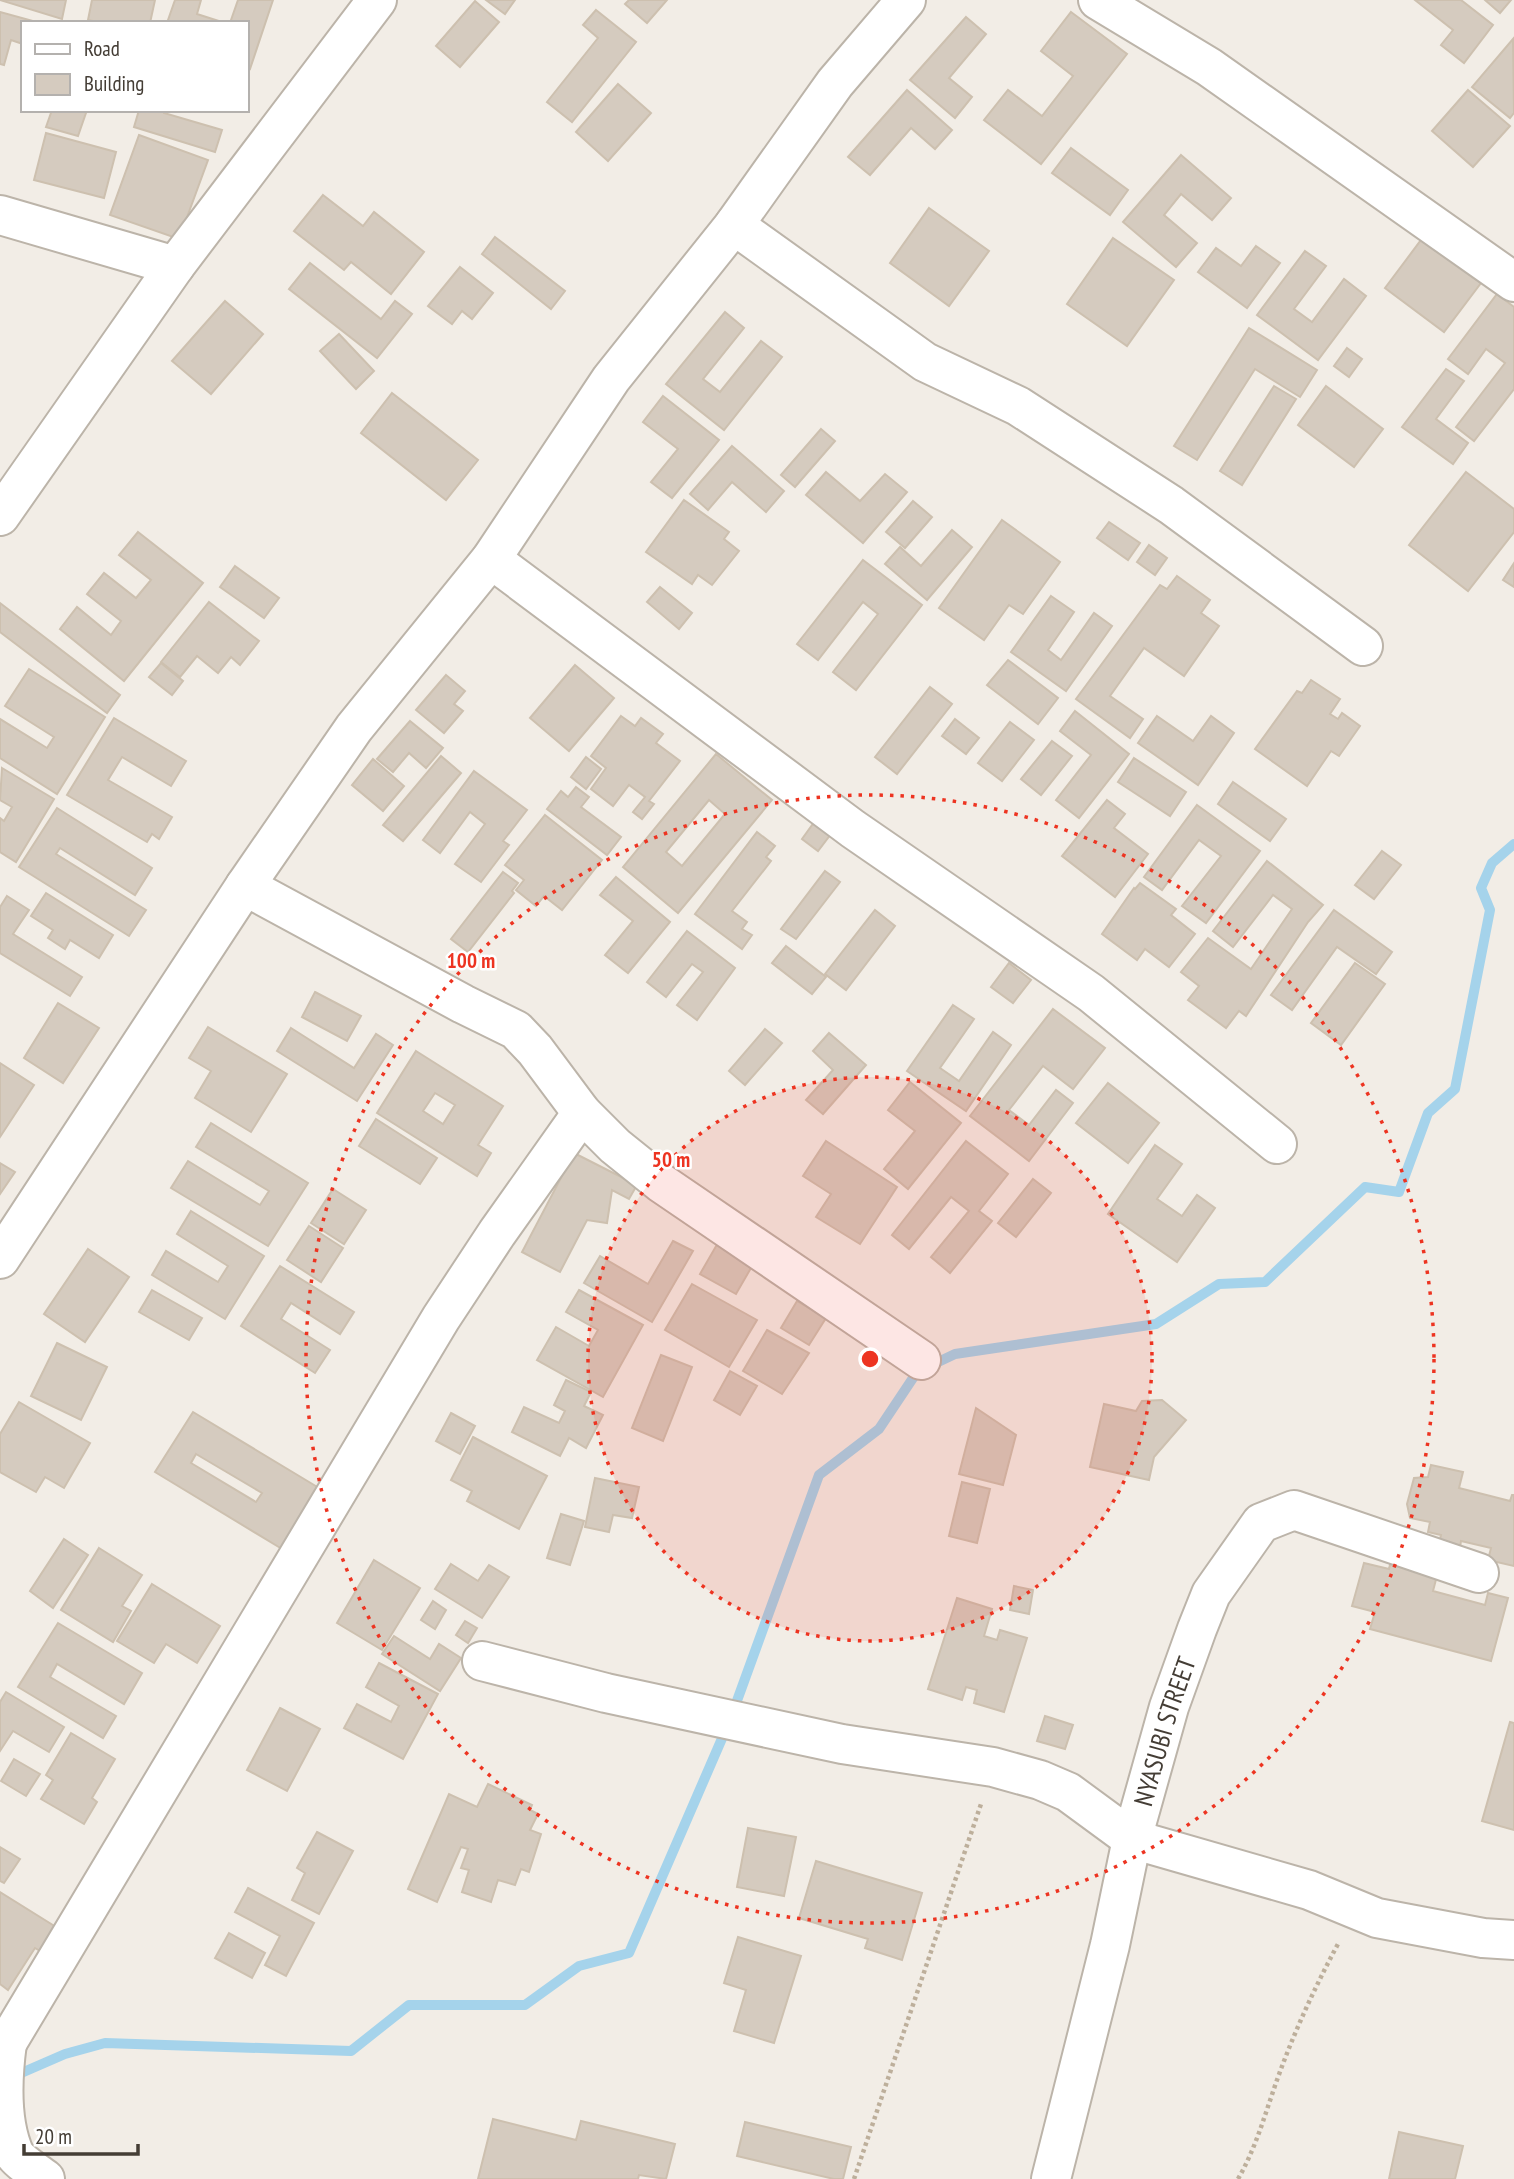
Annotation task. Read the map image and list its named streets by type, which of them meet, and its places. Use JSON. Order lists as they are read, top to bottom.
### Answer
{
  "streets": {
    "street": ["NYASUBI STREET"]
  },
  "legend": ["Road", "Building"],
  "scale_bar": "20 m",
  "rings": ["100 m", "50 m"]
}
